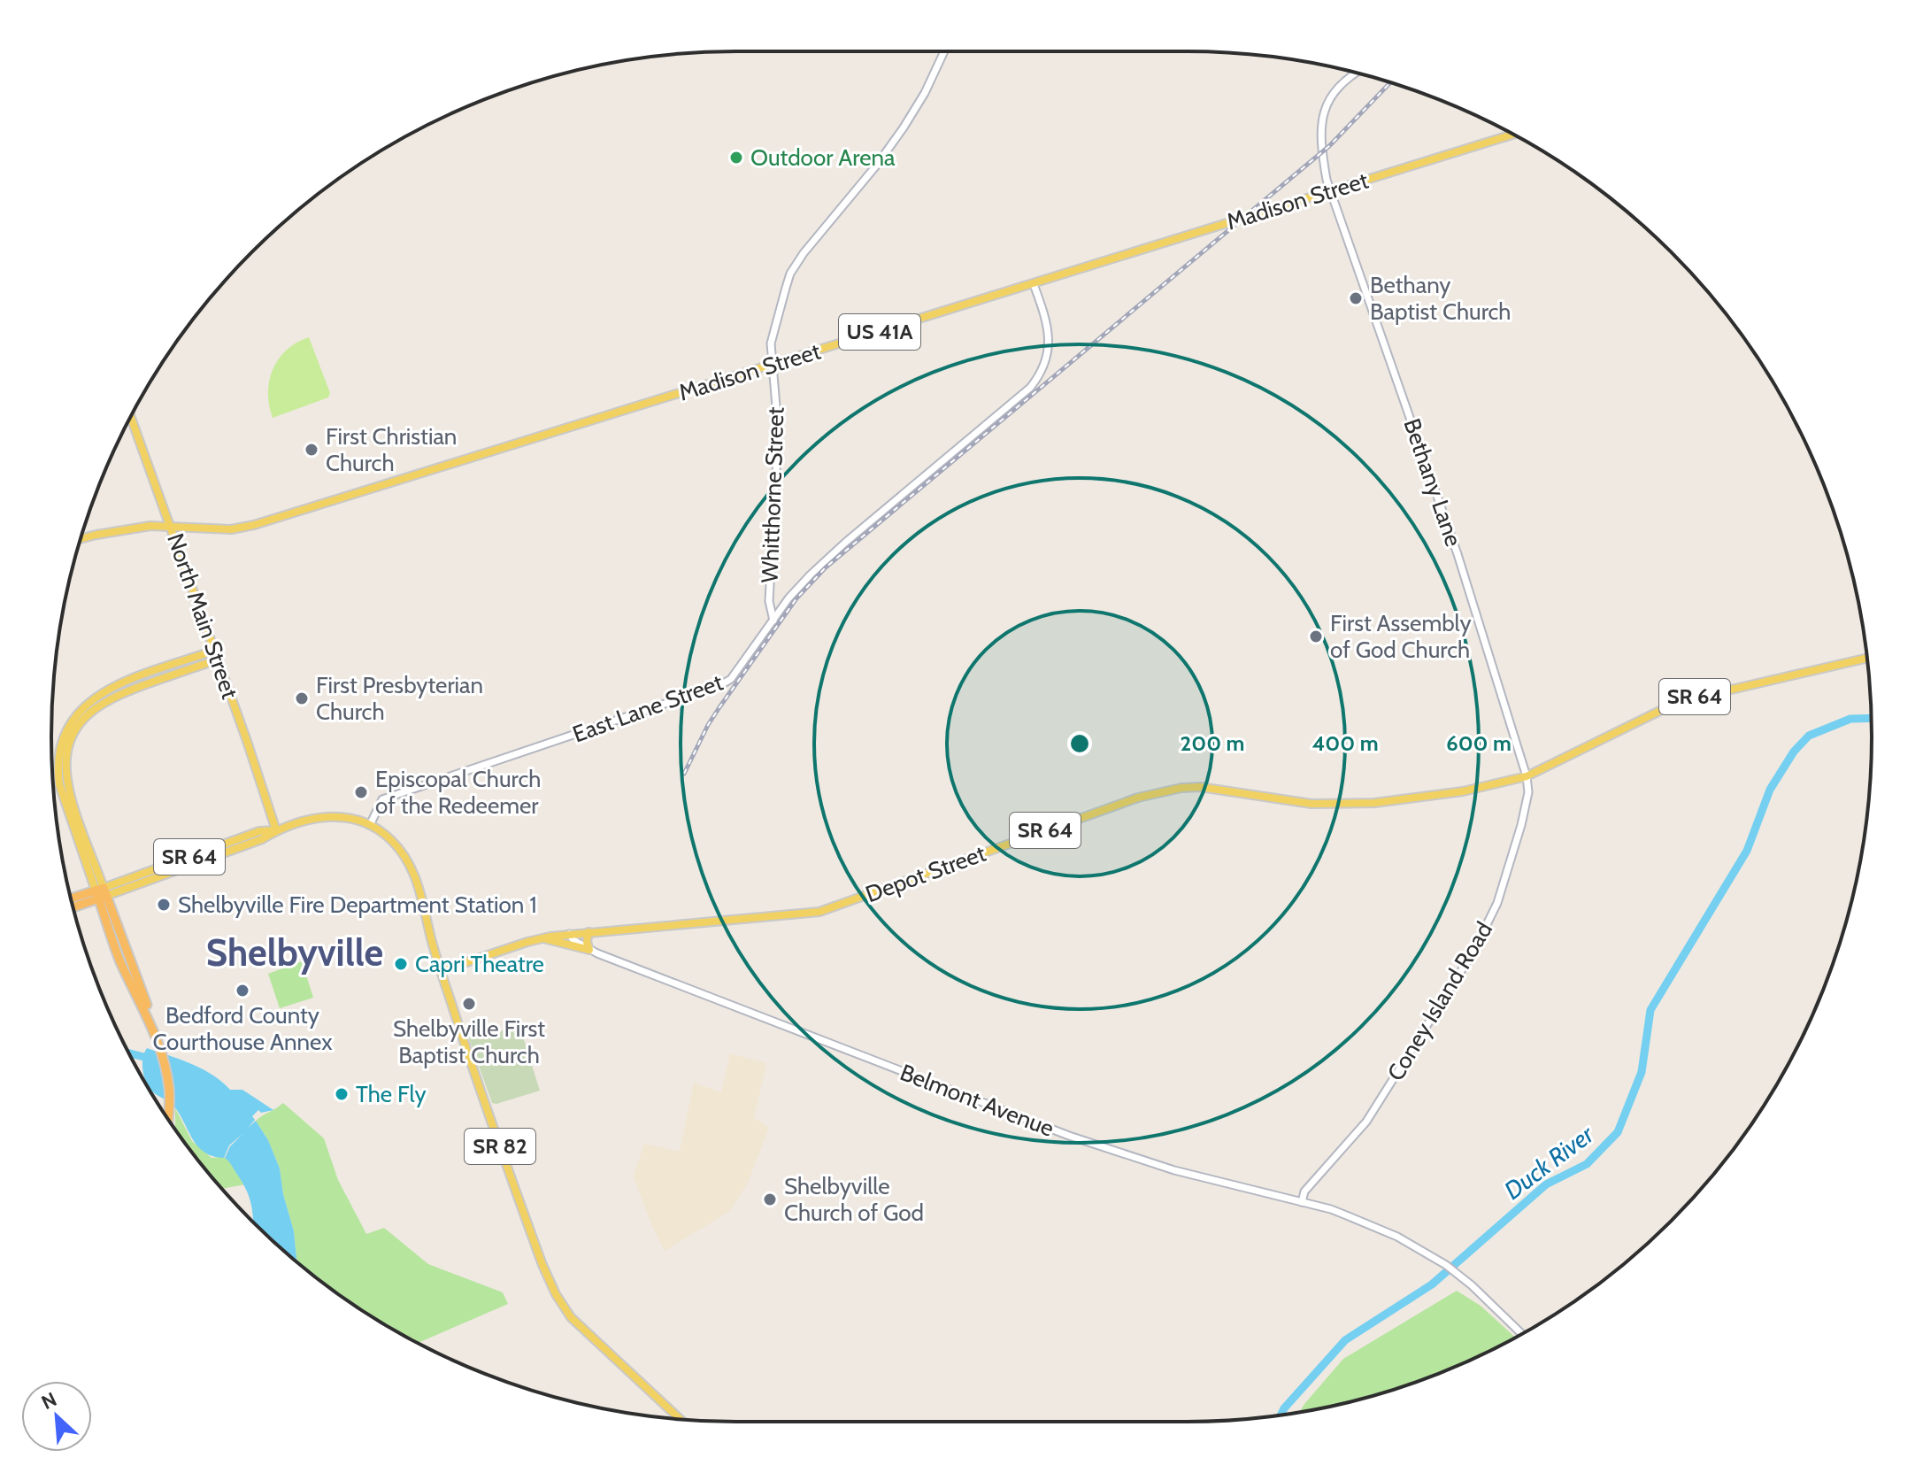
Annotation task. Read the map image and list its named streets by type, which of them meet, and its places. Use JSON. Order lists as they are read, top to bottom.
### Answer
{
  "streets": {
    "main road": [
      "Madison Street",
      "US 41A",
      "North Main Street",
      "SR 64",
      "Depot Street",
      "SR 82"
    ],
    "street": [
      "Bethany Lane",
      "Whitthorne Street",
      "East Lane Street",
      "Coney Island Road",
      "Belmont Avenue"
    ]
  },
  "crossings": [
    ["Madison Street", "US 41A"],
    ["Madison Street", "Bethany Lane"],
    ["Madison Street", "Whitthorne Street"],
    ["Madison Street", "North Main Street"],
    ["Madison Street", "East Lane Street"],
    ["US 41A", "North Main Street"],
    ["Bethany Lane", "SR 64"],
    ["Bethany Lane", "Depot Street"],
    ["Bethany Lane", "Coney Island Road"],
    ["Whitthorne Street", "East Lane Street"],
    ["North Main Street", "SR 64"],
    ["SR 64", "East Lane Street"],
    ["SR 64", "Depot Street"],
    ["SR 64", "Coney Island Road"],
    ["SR 64", "Belmont Avenue"],
    ["SR 64", "SR 82"],
    ["Depot Street", "Coney Island Road"],
    ["Depot Street", "Belmont Avenue"],
    ["Coney Island Road", "Belmont Avenue"]
  ],
  "districts": ["Shelbyville"],
  "water": ["Duck River"],
  "places": [
    "Outdoor Arena",
    "Bethany Baptist Church",
    "First Christian Church",
    "First Assembly of God Church",
    "First Presbyterian Church",
    "Episcopal Church of the Redeemer",
    "Shelbyville Fire Department Station 1",
    "Capri Theatre",
    "Bedford County Courthouse Annex",
    "Shelbyville First Baptist Church",
    "The Fly",
    "Shelbyville Church of God"
  ],
  "north": "top left",
  "rings": ["200 m", "400 m", "600 m"]
}
